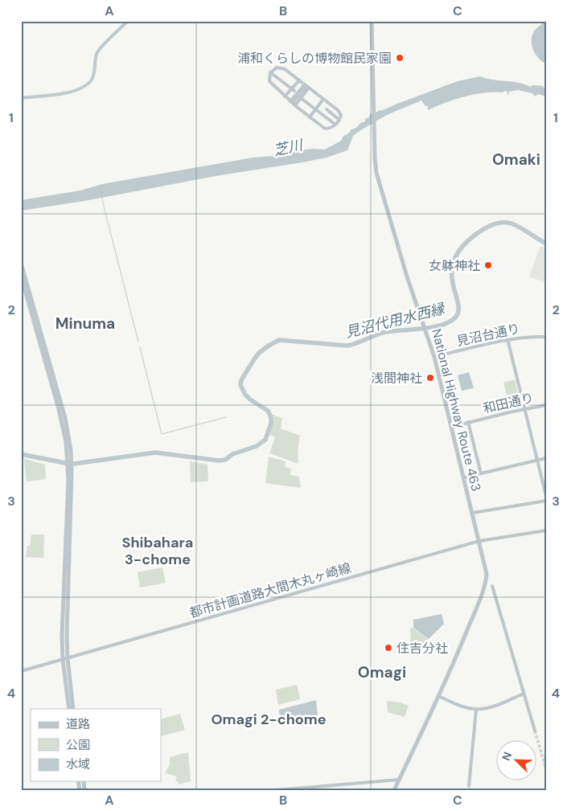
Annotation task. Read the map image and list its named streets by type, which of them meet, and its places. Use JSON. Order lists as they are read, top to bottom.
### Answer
{
  "streets": {
    "highway": ["National Highway Route 463"],
    "street": ["見沼台通り", "和田通り", "都市計画道路大間木丸ヶ崎線"]
  },
  "crossings": [
    ["見沼台通り", "National Highway Route 463"],
    ["和田通り", "National Highway Route 463"],
    ["National Highway Route 463", "都市計画道路大間木丸ヶ崎線"]
  ],
  "districts": [
    "Omaki",
    "Minuma",
    "Shibahara 3-chome",
    "Omagi",
    "Omagi 2-chome"
  ],
  "water": ["芝川", "見沼代用水西縁"],
  "places": [
    "浦和くらしの博物館民家園",
    "女躰神社",
    "浅間神社",
    "住吉分社"
  ],
  "legend": ["道路", "公園", "水域"],
  "north": "top left",
  "grid": {
    "columns": ["A", "B", "C"],
    "rows": [
      "1",
      "2",
      "3",
      "4"
    ]
  }
}
